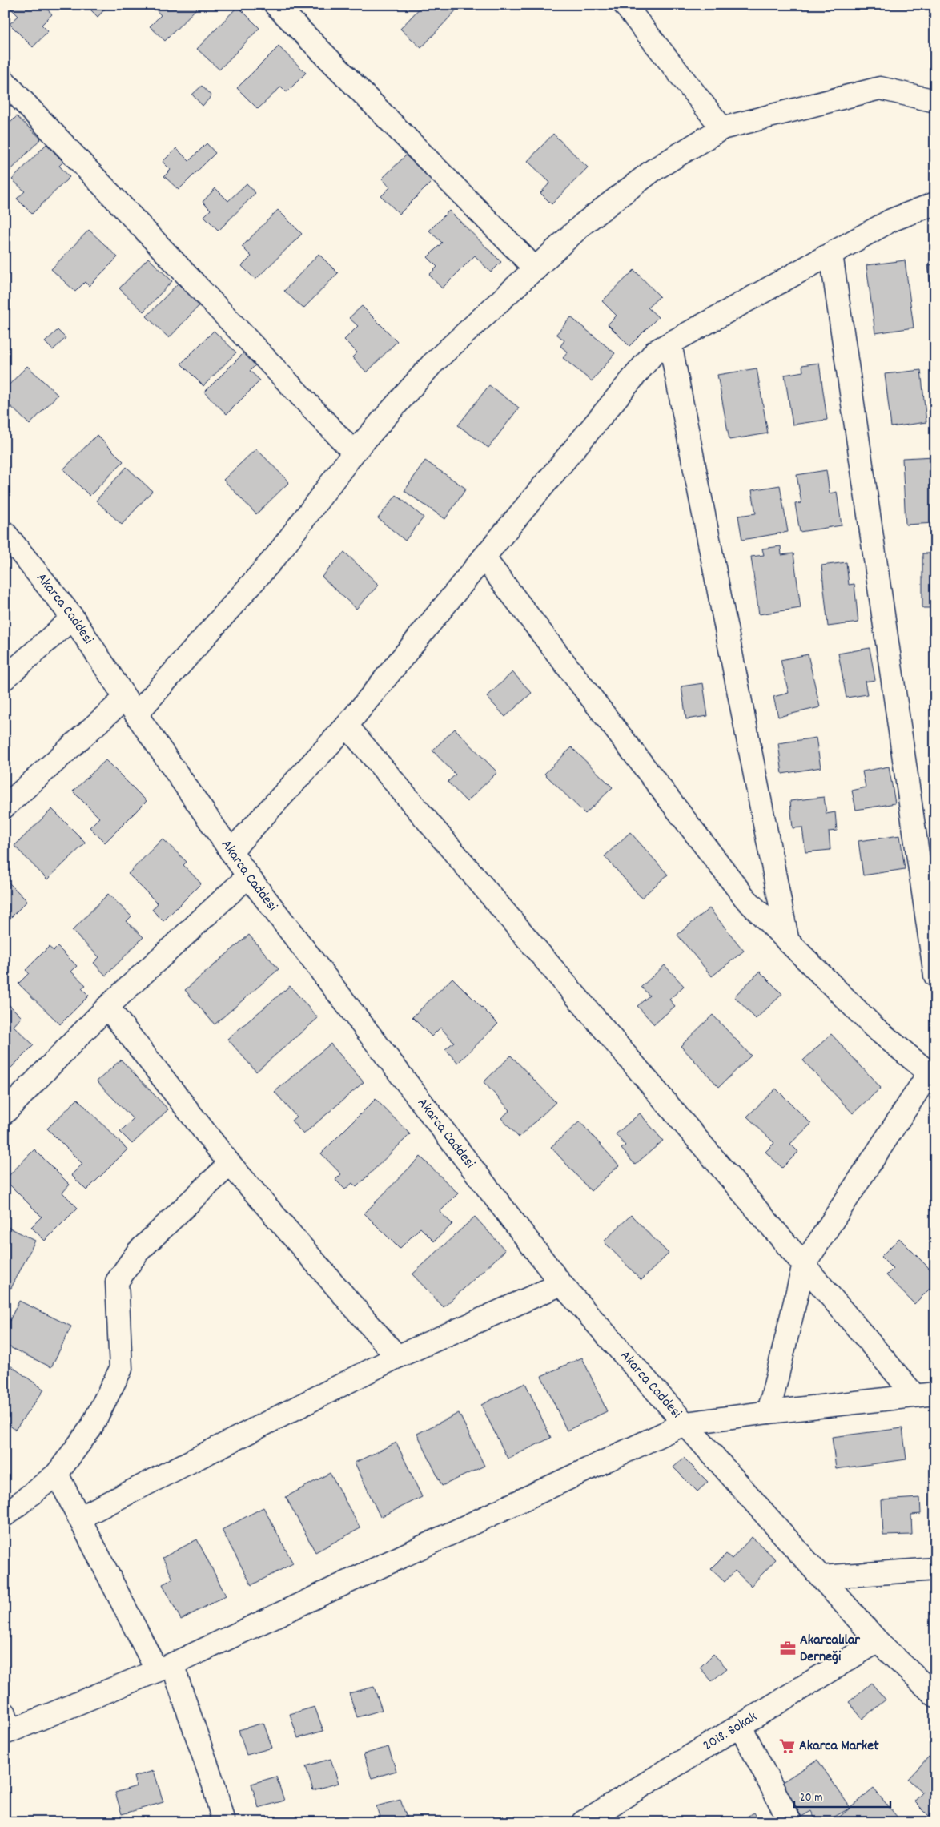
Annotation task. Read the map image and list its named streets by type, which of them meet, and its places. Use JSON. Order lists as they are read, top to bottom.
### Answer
{
  "streets": {
    "street": ["Akarca Caddesi", "2018. Sokak"]
  },
  "crossings": [
    ["Akarca Caddesi", "2018. Sokak"]
  ],
  "places": {
    "office": ["Akarcalılar Derneği"],
    "supermarket": ["Akarca Market"]
  },
  "scale_bar": "20 m"
}
